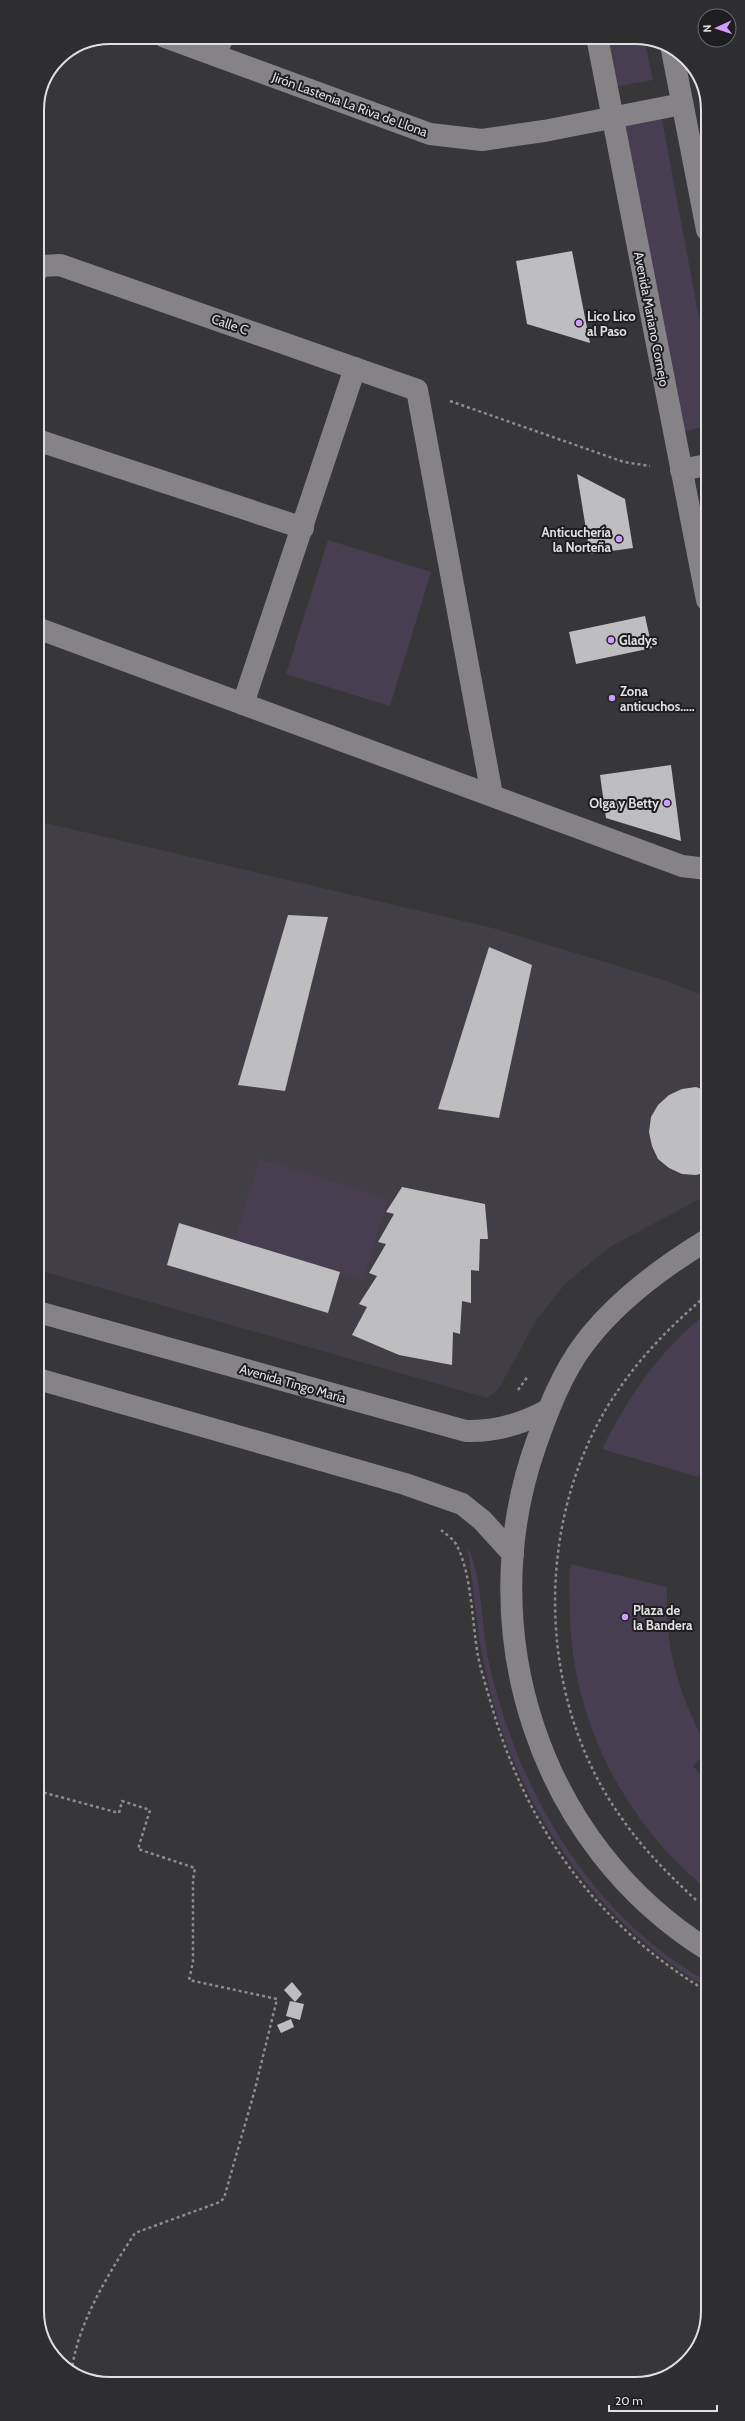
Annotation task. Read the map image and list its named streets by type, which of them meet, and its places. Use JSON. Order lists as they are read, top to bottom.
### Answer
{
  "streets": {
    "street": [
      "Jirón Lastenia La Riva de Llona",
      "Avenida Mariano Cornejo",
      "Calle C",
      "Avenida Tingo María"
    ]
  },
  "crossings": [
    ["Jirón Lastenia La Riva de Llona", "Avenida Mariano Cornejo"]
  ],
  "places": [
    "Lico Lico al Paso",
    "Anticuchería la Norteña",
    "Gladys",
    "Zona anticuchos.....",
    "Olga y Betty",
    "Plaza de la Bandera"
  ],
  "scale_bar": "20 m",
  "north": "left"
}
